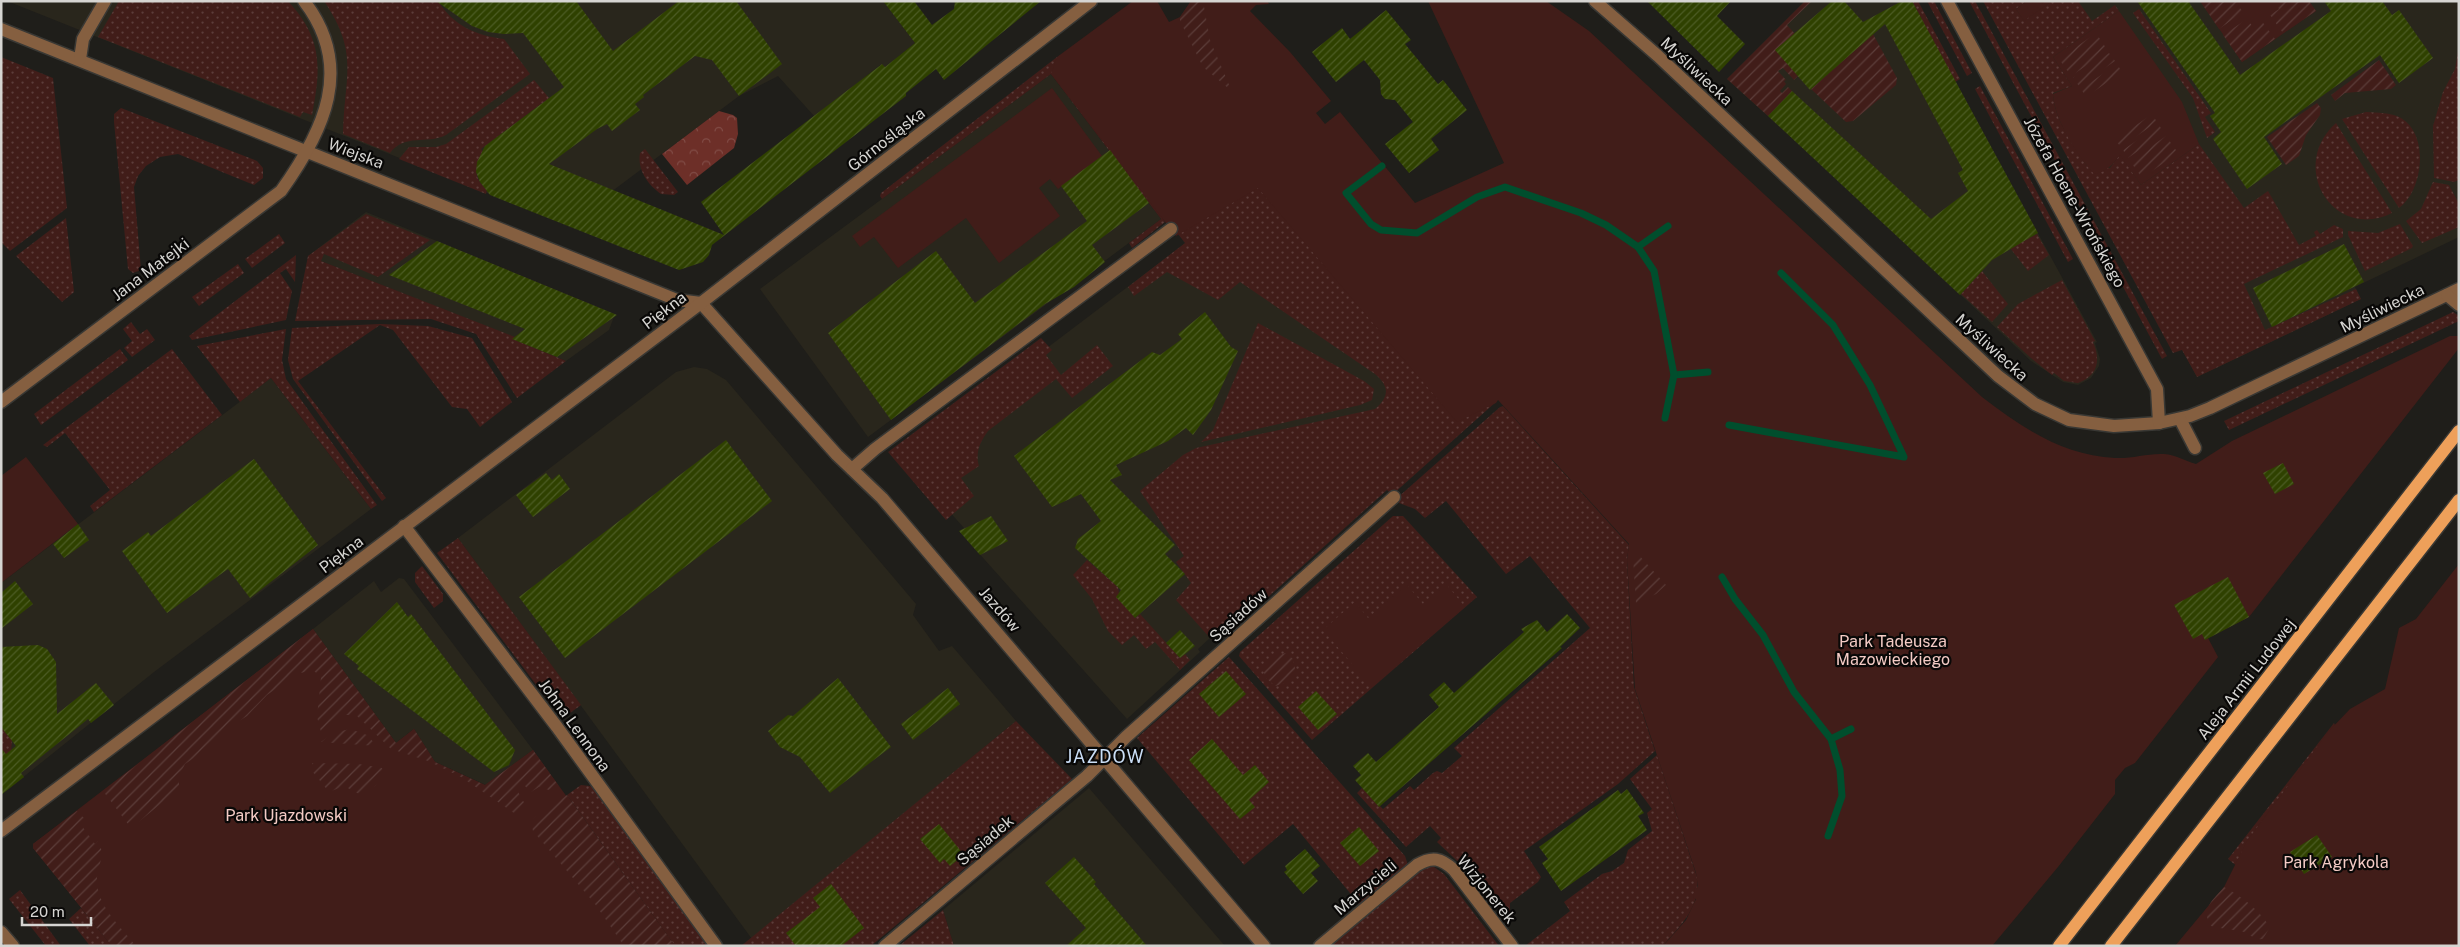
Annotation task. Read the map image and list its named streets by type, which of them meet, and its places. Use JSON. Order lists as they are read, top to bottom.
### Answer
{
  "streets": {
    "main road": ["Aleja Armii Ludowej"],
    "street": [
      "Myśliwiecka",
      "Górnośląska",
      "Wiejska",
      "Józefa Hoene-Wrońskiego",
      "Jana Matejki",
      "Piękna",
      "Jazdów",
      "Sąsiadów",
      "Johna Lennona",
      "Sąsiadek",
      "Marzycieli",
      "Wizjonerek"
    ]
  },
  "crossings": [
    ["Myśliwiecka", "Józefa Hoene-Wrońskiego"],
    ["Górnośląska", "Wiejska"],
    ["Górnośląska", "Piękna"],
    ["Górnośląska", "Jazdów"],
    ["Wiejska", "Jana Matejki"],
    ["Wiejska", "Piękna"],
    ["Wiejska", "Jazdów"],
    ["Piękna", "Jazdów"],
    ["Piękna", "Johna Lennona"],
    ["Jazdów", "Sąsiadów"],
    ["Jazdów", "Sąsiadek"],
    ["Sąsiadów", "Sąsiadek"],
    ["Marzycieli", "Wizjonerek"]
  ],
  "districts": ["JAZDÓW"],
  "parks": ["Park Tadeusza Mazowieckiego", "Park Ujazdowski", "Park Agrykola"],
  "scale_bar": "20 m"
}
